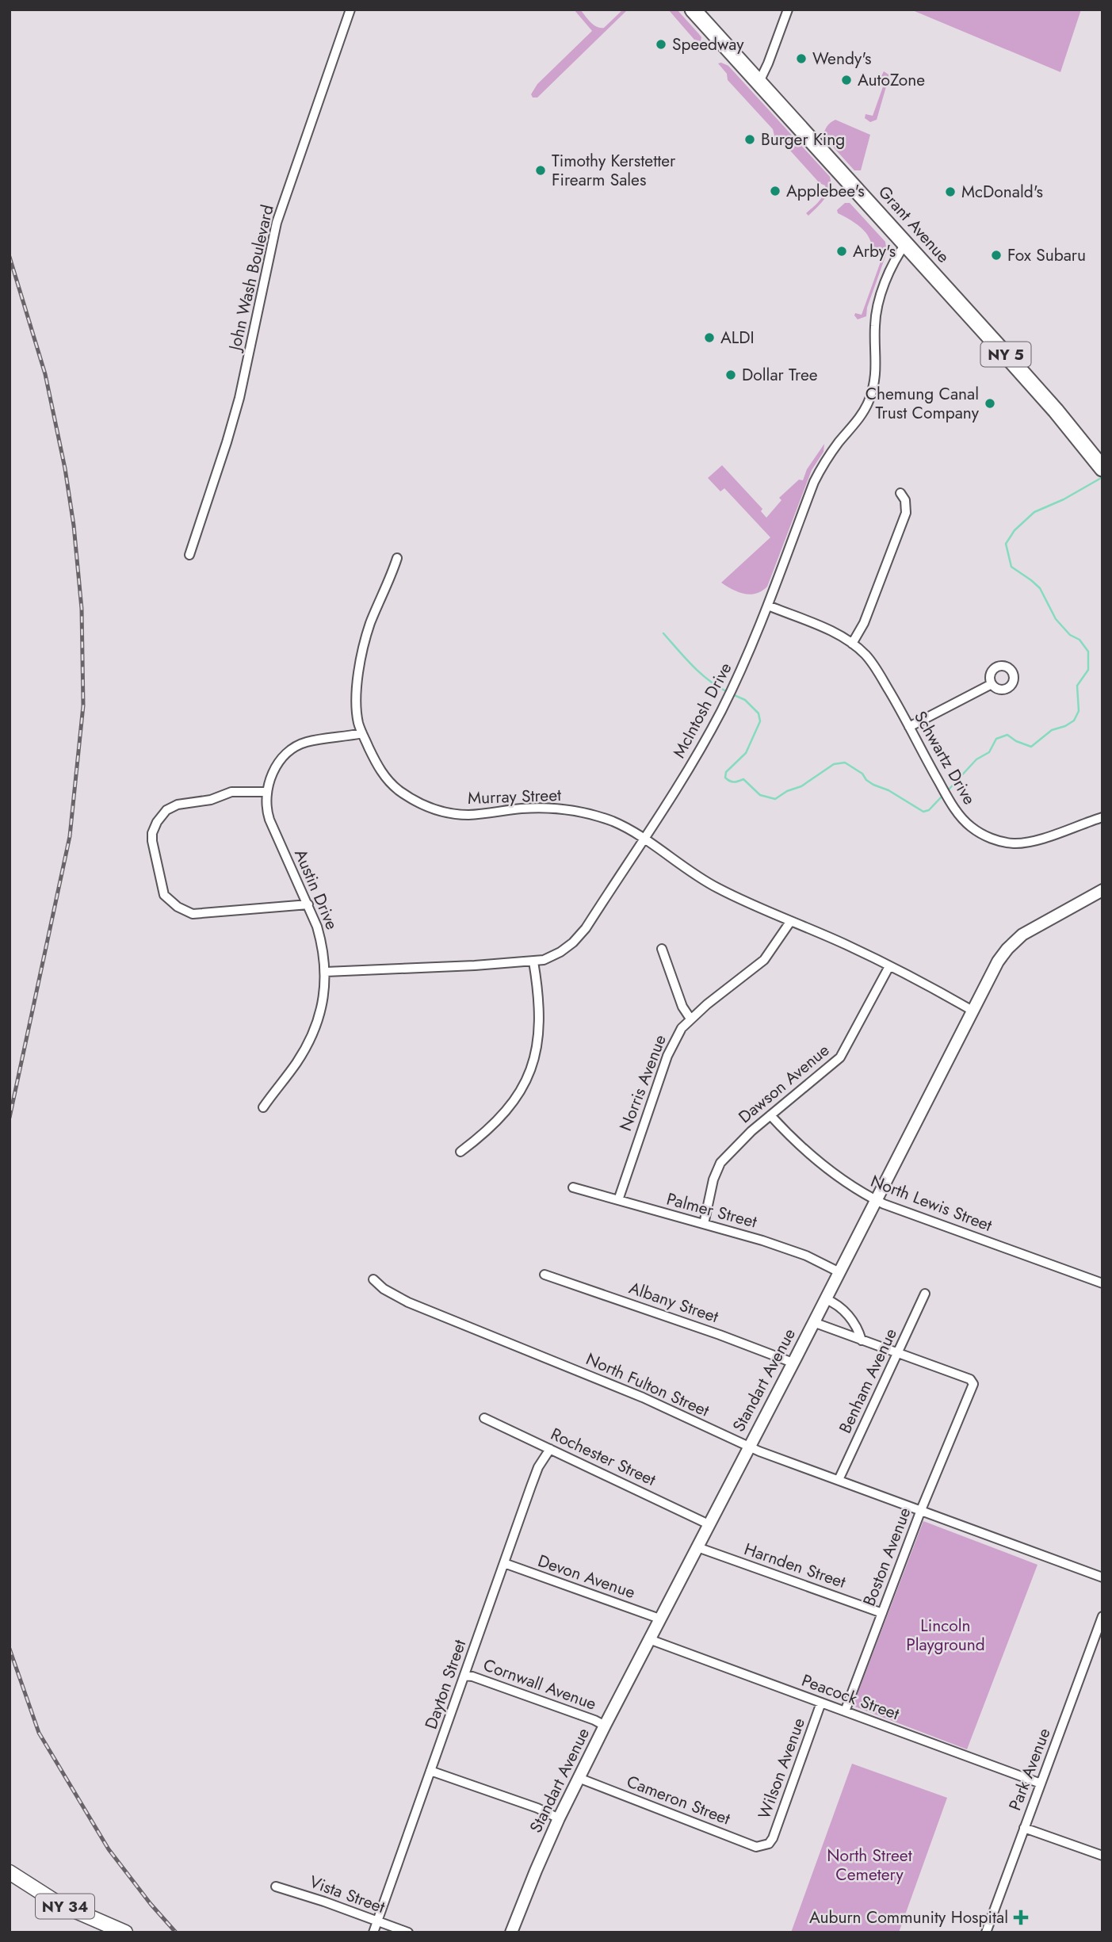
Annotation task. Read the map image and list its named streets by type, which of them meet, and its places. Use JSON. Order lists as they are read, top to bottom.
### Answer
{
  "streets": {
    "highway": ["Grant Avenue", "NY 5"],
    "main road": ["NY 34"],
    "street": [
      "John Wash Boulevard",
      "McIntosh Drive",
      "Schwartz Drive",
      "Murray Street",
      "Austin Drive",
      "Norris Avenue",
      "Dawson Avenue",
      "North Lewis Street",
      "Palmer Street",
      "Albany Street",
      "Standart Avenue",
      "Benham Avenue",
      "North Fulton Street",
      "Rochester Street",
      "Boston Avenue",
      "Harnden Street",
      "Devon Avenue",
      "Dayton Street",
      "Cornwall Avenue",
      "Peacock Street",
      "Wilson Avenue",
      "Park Avenue",
      "Cameron Street",
      "Vista Street"
    ]
  },
  "crossings": [
    ["Grant Avenue", "McIntosh Drive"],
    ["McIntosh Drive", "Schwartz Drive"],
    ["McIntosh Drive", "Murray Street"],
    ["McIntosh Drive", "Austin Drive"],
    ["Murray Street", "Austin Drive"],
    ["Murray Street", "Norris Avenue"],
    ["Murray Street", "Dawson Avenue"],
    ["Murray Street", "Standart Avenue"],
    ["Norris Avenue", "Palmer Street"],
    ["Dawson Avenue", "North Lewis Street"],
    ["Dawson Avenue", "Palmer Street"],
    ["North Lewis Street", "Standart Avenue"],
    ["Palmer Street", "Standart Avenue"],
    ["Albany Street", "Standart Avenue"],
    ["Standart Avenue", "North Fulton Street"],
    ["Standart Avenue", "Rochester Street"],
    ["Standart Avenue", "Harnden Street"],
    ["Standart Avenue", "Devon Avenue"],
    ["Standart Avenue", "Cornwall Avenue"],
    ["Standart Avenue", "Peacock Street"],
    ["Standart Avenue", "Cameron Street"],
    ["Benham Avenue", "North Fulton Street"],
    ["Benham Avenue", "Boston Avenue"],
    ["North Fulton Street", "Boston Avenue"],
    ["Rochester Street", "Dayton Street"],
    ["Boston Avenue", "Harnden Street"],
    ["Boston Avenue", "Peacock Street"],
    ["Devon Avenue", "Dayton Street"],
    ["Dayton Street", "Cornwall Avenue"],
    ["Dayton Street", "Vista Street"],
    ["Peacock Street", "Wilson Avenue"],
    ["Peacock Street", "Park Avenue"],
    ["Wilson Avenue", "Cameron Street"]
  ],
  "parks": ["Lincoln Playground", "North Street Cemetery"],
  "places": {
    "other": [
      "Speedway",
      "Wendy's",
      "AutoZone",
      "Burger King",
      "Timothy Kerstetter Firearm Sales",
      "Applebee's",
      "McDonald's",
      "Arby's",
      "Fox Subaru",
      "ALDI",
      "Dollar Tree",
      "Chemung Canal Trust Company"
    ],
    "health": ["Auburn Community Hospital"]
  }
}
